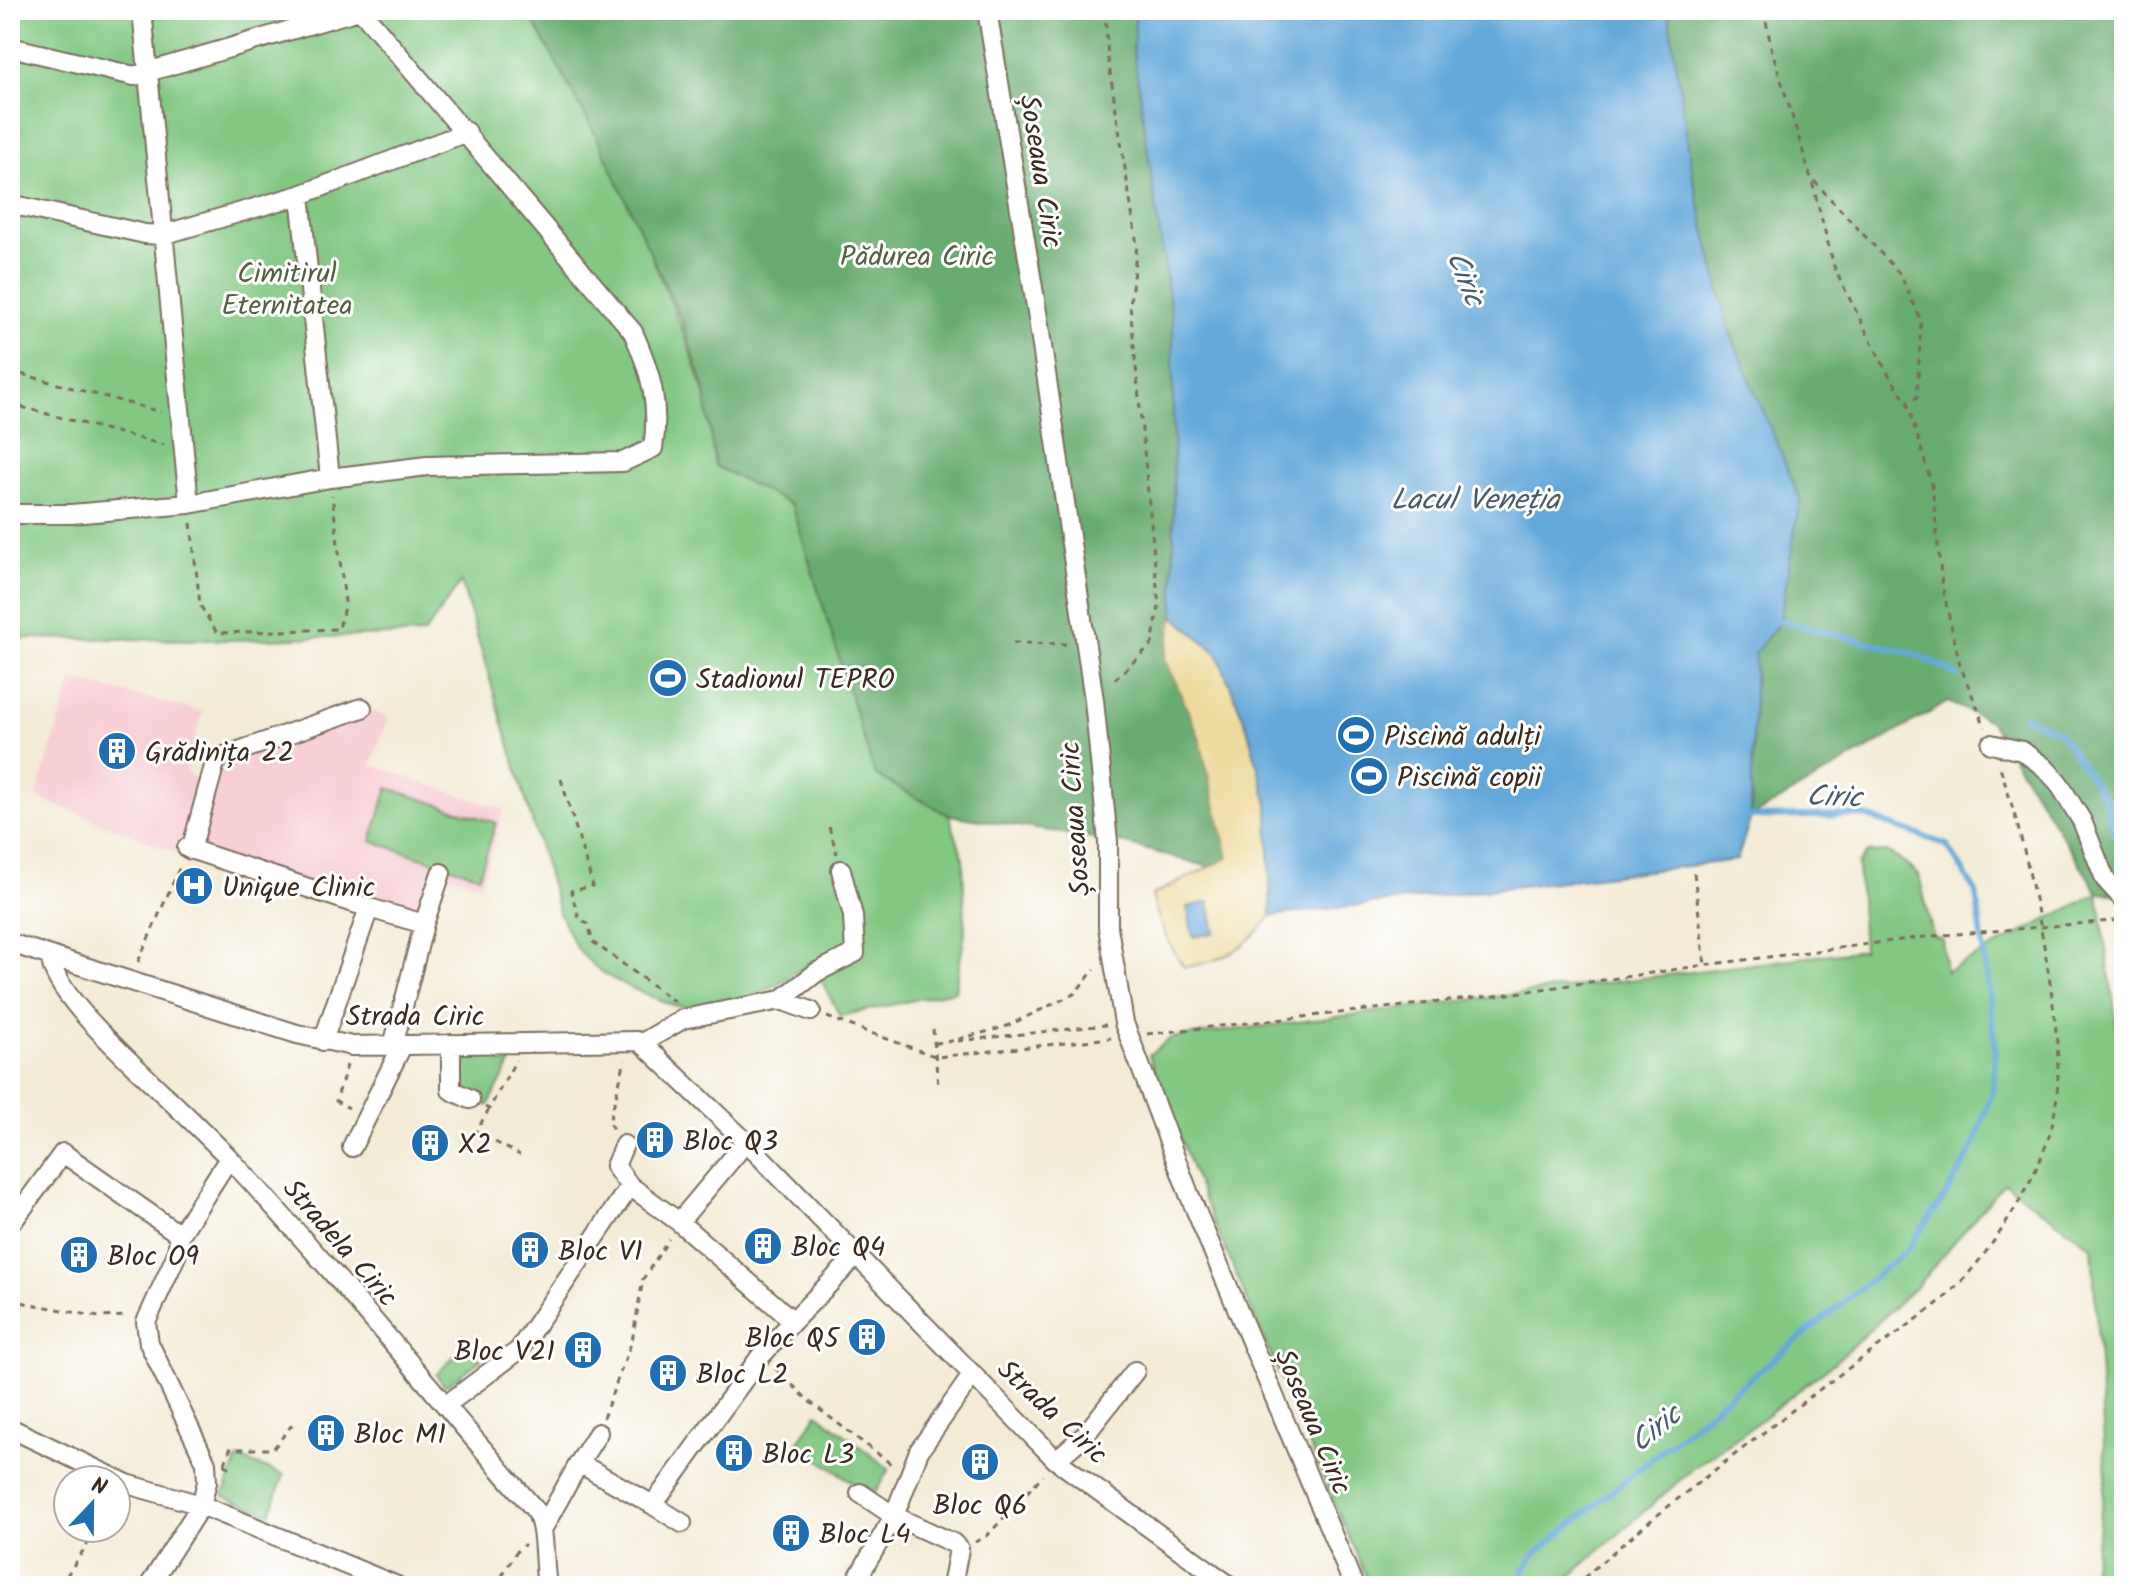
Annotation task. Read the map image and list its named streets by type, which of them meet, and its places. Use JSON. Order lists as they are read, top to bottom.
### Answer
{
  "streets": {
    "street": ["Șoseaua Ciric", "Strada Ciric", "Stradela Ciric"]
  },
  "crossings": [
    ["Strada Ciric", "Stradela Ciric"]
  ],
  "water": ["Ciric", "Lacul Veneția"],
  "parks": ["Pădurea Ciric", "Cimitirul Eternitatea"],
  "places": {
    "sports": ["Stadionul TEPRO", "Piscină adulți", "Piscină copii"],
    "building": [
      "Grădinița 22",
      "Bloc Q3",
      "X2",
      "Bloc Q4",
      "Bloc V1",
      "Bloc O9",
      "Bloc Q5",
      "Bloc V21",
      "Bloc L2",
      "Bloc M1",
      "Bloc L3",
      "Bloc Q6",
      "Bloc L4"
    ],
    "hospital": ["Unique Clinic"]
  },
  "north": "top"
}
